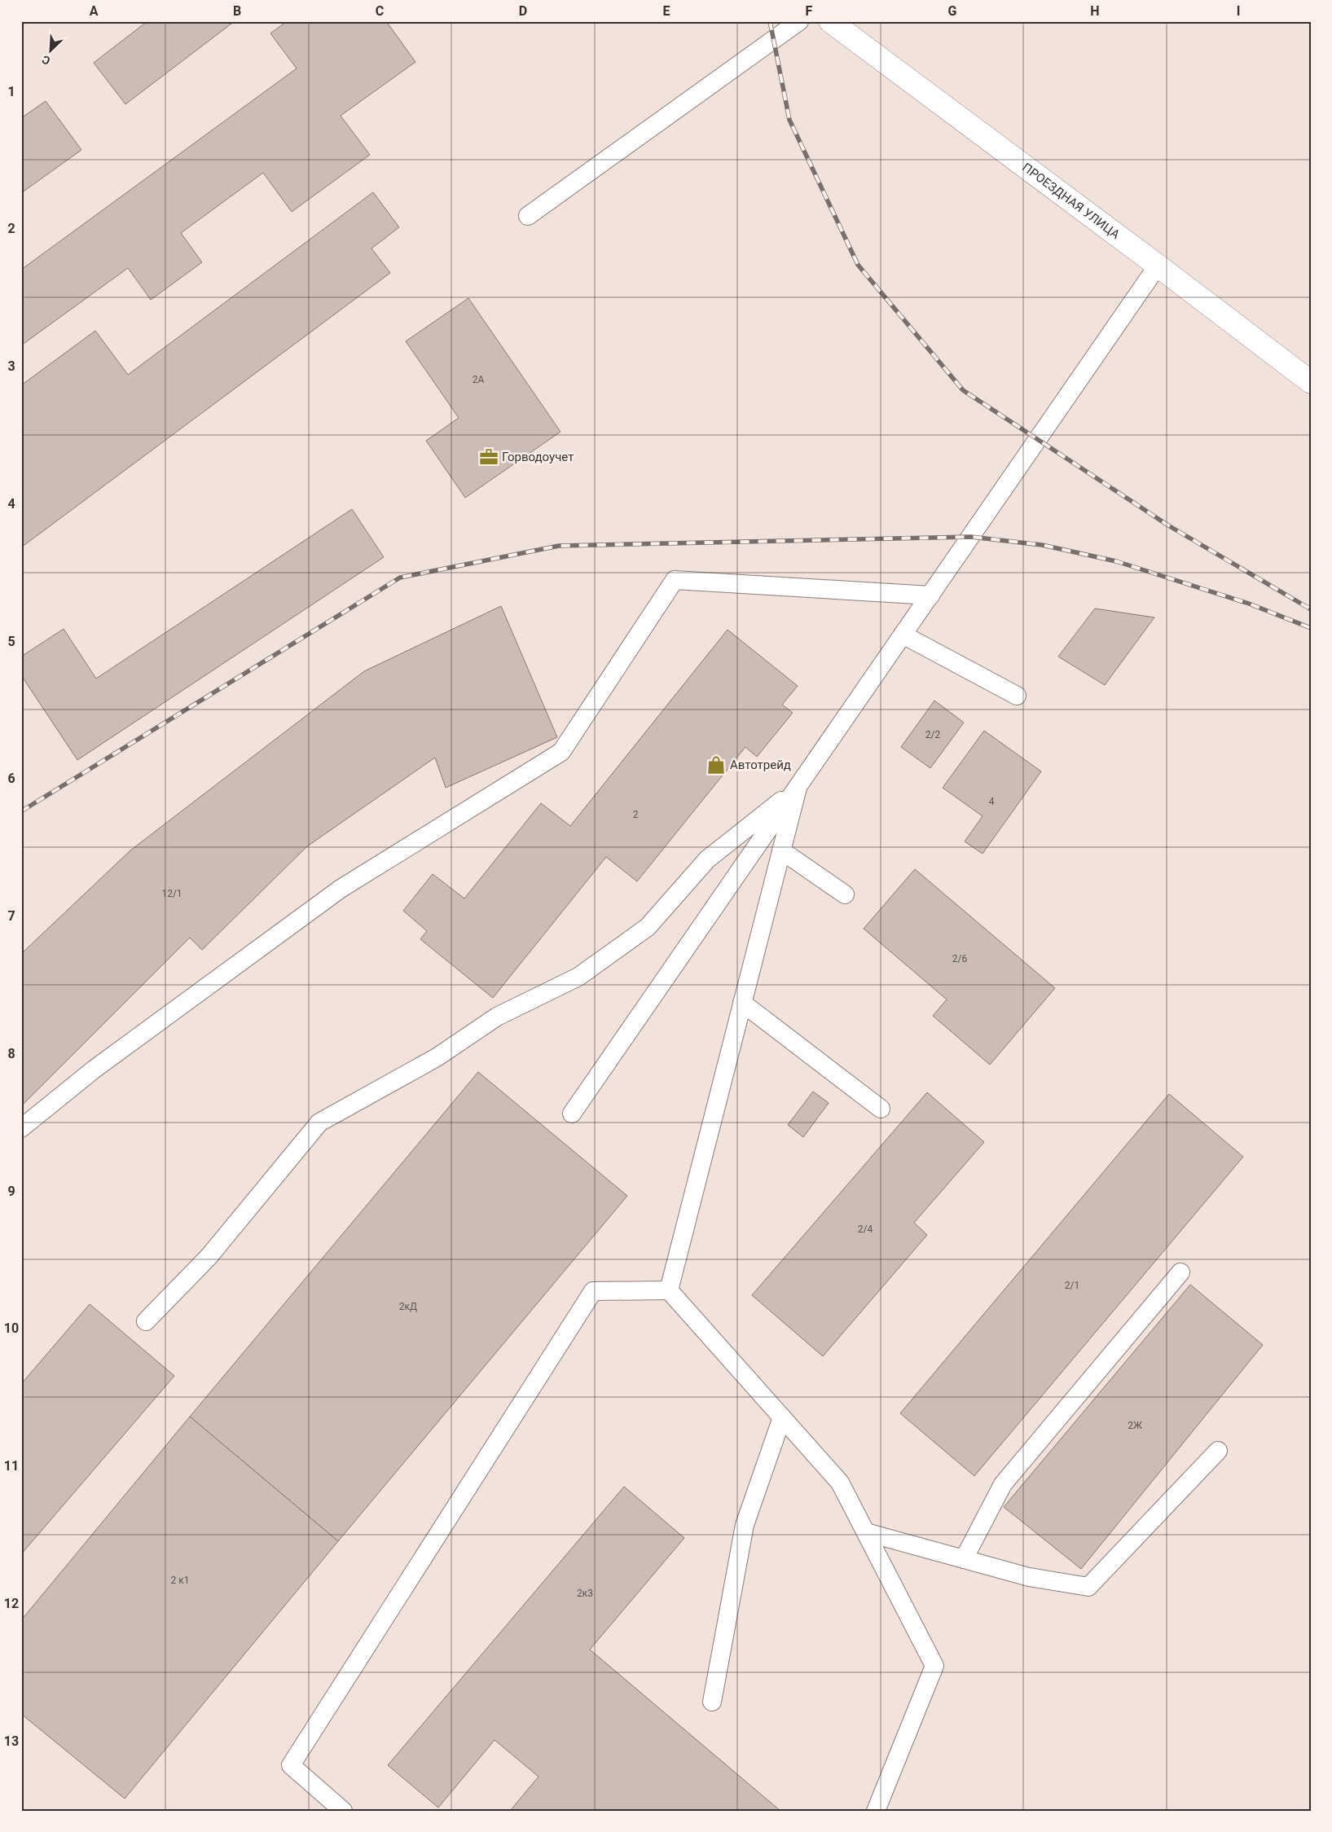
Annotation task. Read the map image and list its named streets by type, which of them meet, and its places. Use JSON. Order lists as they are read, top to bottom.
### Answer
{
  "streets": {
    "street": ["ПРОЕЗДНАЯ УЛИЦА"]
  },
  "places": {
    "office": ["Горводоучет"],
    "shop": ["Автотрейд"]
  },
  "house_numbers": [
    "2А",
    "2/2",
    "4",
    "2",
    "12/1",
    "2/6",
    "2/4",
    "2/1",
    "2кД",
    "2Ж",
    "2 к1",
    "2к3"
  ],
  "north": "bottom left",
  "grid": {
    "columns": [
      "A",
      "B",
      "C",
      "D",
      "E",
      "F",
      "G",
      "H",
      "I"
    ],
    "rows": [
      "1",
      "2",
      "3",
      "4",
      "5",
      "6",
      "7",
      "8",
      "9",
      "10",
      "11",
      "12",
      "13"
    ]
  }
}
